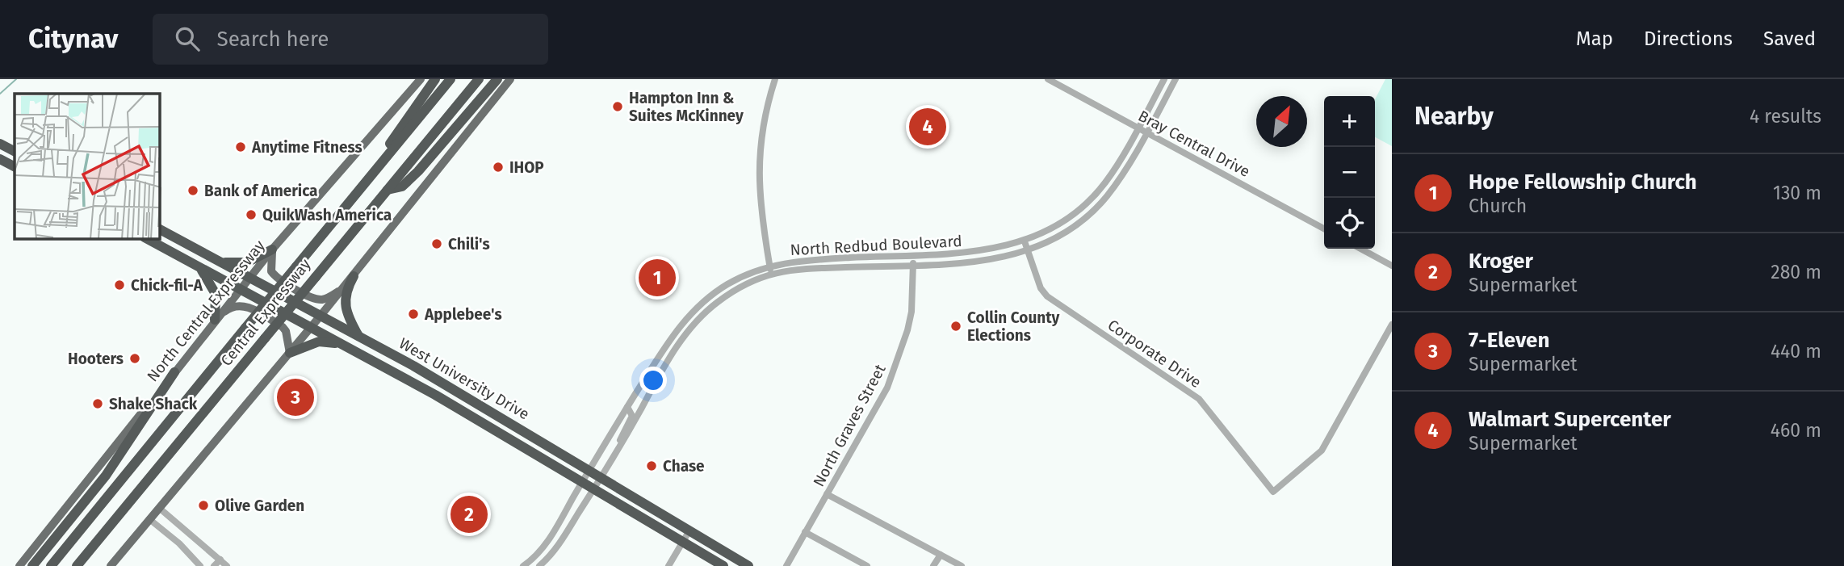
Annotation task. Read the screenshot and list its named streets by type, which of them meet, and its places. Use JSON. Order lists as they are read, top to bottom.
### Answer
{
  "streets": {
    "highway": ["Central Expressway", "West University Drive"],
    "main road": ["North Central Expressway"],
    "street": [
      "Bray Central Drive",
      "North Redbud Boulevard",
      "Corporate Drive",
      "North Graves Street"
    ]
  },
  "crossings": [
    ["Bray Central Drive", "North Redbud Boulevard"],
    ["North Redbud Boulevard", "Corporate Drive"],
    ["North Redbud Boulevard", "West University Drive"],
    ["North Redbud Boulevard", "North Graves Street"],
    ["North Central Expressway", "West University Drive"]
  ],
  "places": [
    "Hampton Inn & Suites McKinney",
    "Anytime Fitness",
    "IHOP",
    "Bank of America",
    "QuikWash America",
    "Chili's",
    "Chick-fil-A",
    "Applebee's",
    "Collin County Elections",
    "Hooters",
    "Shake Shack",
    "Chase",
    "Olive Garden"
  ],
  "north": "top right",
  "page": {
    "header": "Citynav",
    "search": "Search here",
    "nav": ["Map", "Directions", "Saved"],
    "heading": ["Nearby", "4 results"],
    "map_buttons": ["+", "−"],
    "pins": [
      "4",
      "1",
      "3",
      "2"
    ],
    "list": [
      {
        "mark": "1",
        "name": "Hope Fellowship Church",
        "note": "Church",
        "value": "130 m"
      },
      {
        "mark": "2",
        "name": "Kroger",
        "note": "Supermarket",
        "value": "280 m"
      },
      {
        "mark": "3",
        "name": "7-Eleven",
        "note": "Supermarket",
        "value": "440 m"
      },
      {
        "mark": "4",
        "name": "Walmart Supercenter",
        "note": "Supermarket",
        "value": "460 m"
      }
    ]
  }
}
